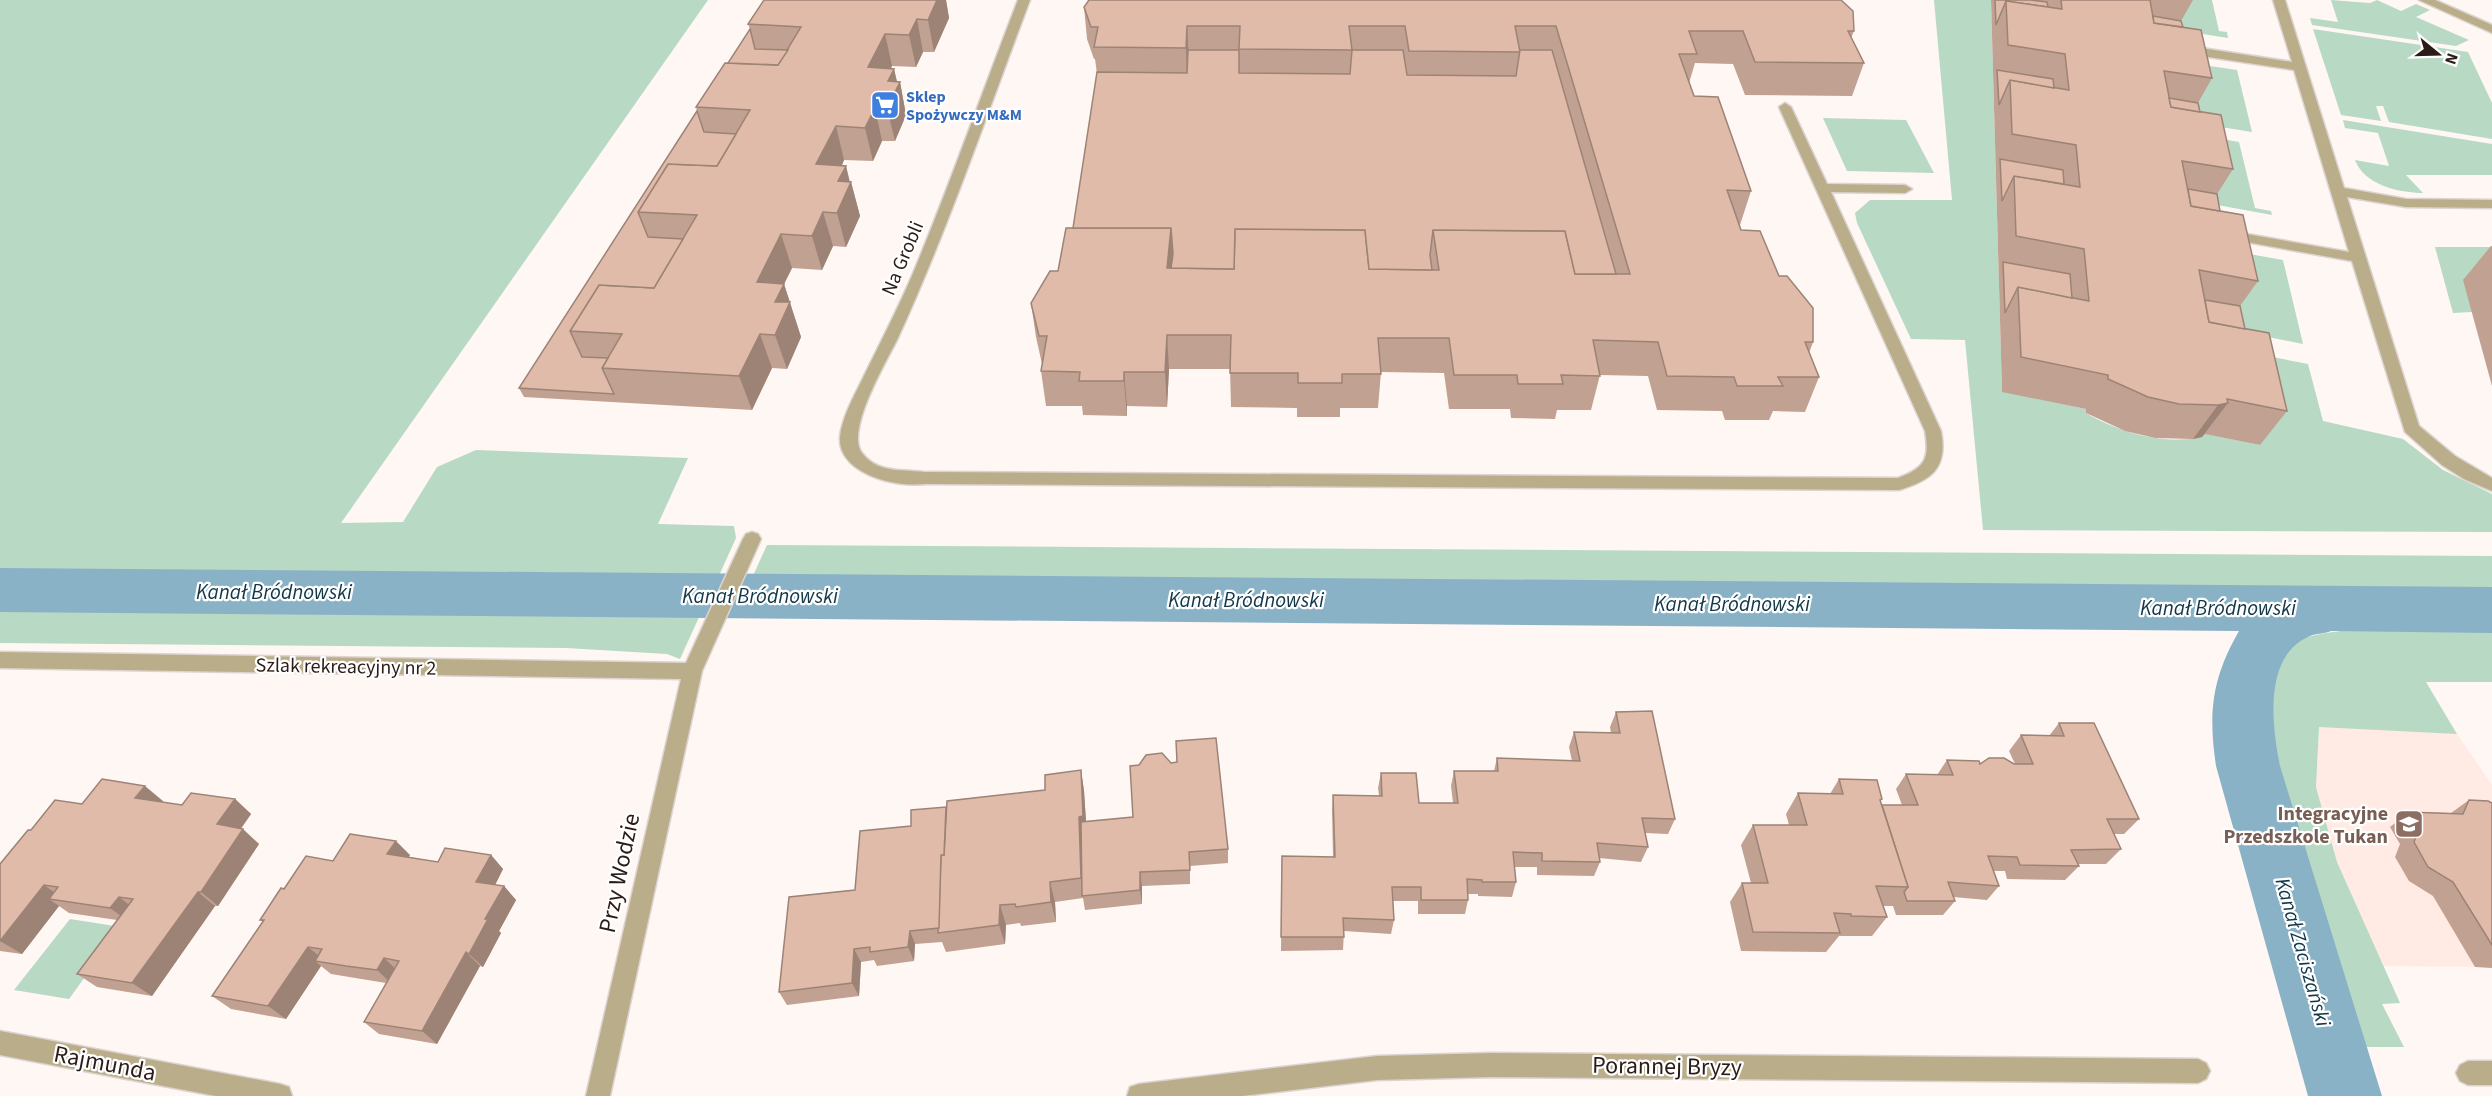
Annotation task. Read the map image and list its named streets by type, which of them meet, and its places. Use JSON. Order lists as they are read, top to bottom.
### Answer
{
  "streets": {
    "street": [
      "Na Grobli",
      "Szlak rekreacyjny nr 2",
      "Przy Wodzie",
      "Rajmunda",
      "Porannej Bryzy"
    ]
  },
  "crossings": [
    ["Szlak rekreacyjny nr 2", "Przy Wodzie"]
  ],
  "water": ["Kanał Bródnowski", "Kanał Zaciszański"],
  "places": {
    "supermarket": ["Sklep Spożywczy M&M"],
    "school or university": ["Integracyjne Przedszkole Tukan"]
  },
  "north": "right"
}
